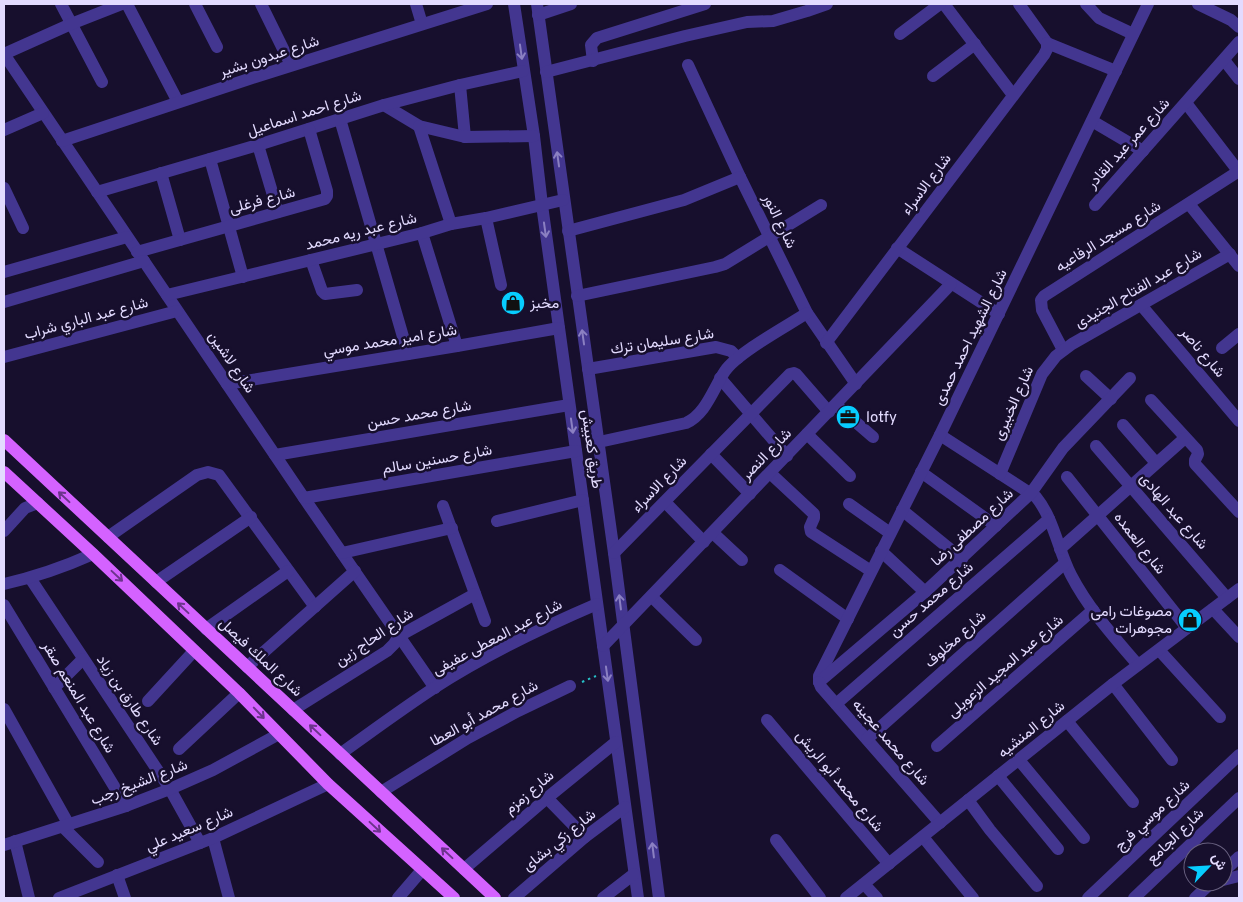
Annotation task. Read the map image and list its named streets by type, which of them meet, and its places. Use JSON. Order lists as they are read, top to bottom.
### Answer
{
  "streets": {
    "main road": ["شارع الملك فيصل"],
    "street": [
      "شارع عبدون بشير",
      "شارع احمد اسماعيل",
      "شارع عمر عبد القادر",
      "شارع الاسراء",
      "شارع فرغلى",
      "شارع النور",
      "شارع عبد ريه محمد",
      "شارع مسجد الرفاعيه",
      "شارع عبد الفتاح الجنيدى",
      "شارع عبد الباري شراب",
      "شارع الشهيد احمد حمدى",
      "شارع امير محمد موسي",
      "شارع سليمان ترك",
      "شارع ناصر",
      "شارع لاشين",
      "شارع الخبيرى",
      "شارع محمد حسن",
      "طريق كعبيش",
      "شارع النصر",
      "شارع حسنين سالم",
      "شارع عبد الهادى",
      "شارع مصطفى رضا",
      "شارع العمده",
      "شارع الحاج زين",
      "شارع عبد المعطى عفيفى",
      "شارع مخلوف",
      "شارع عبد المجيد الزعويلى",
      "شارع عبد المنعم صقر",
      "شارع طارق بن زياد",
      "شارع محمد أبو العطا",
      "شارع المنشيه",
      "شارع محمد عجينه",
      "شارع محمد أبو الريش",
      "شارع الشيخ رجب",
      "شارع زمزم",
      "شارع موسي فرج",
      "شارع سعيد علي",
      "شارع الجامع",
      "شارع زكي بشاى"
    ]
  },
  "crossings": [
    ["شارع عبدون بشير", "شارع لاشين"],
    ["شارع احمد اسماعيل", "شارع فرغلى"],
    ["شارع احمد اسماعيل", "شارع لاشين"],
    ["شارع احمد اسماعيل", "طريق كعبيش"],
    ["شارع الاسراء", "شارع النور"],
    ["شارع الاسراء", "طريق كعبيش"],
    ["شارع الاسراء", "شارع النصر"],
    ["شارع فرغلى", "شارع لاشين"],
    ["شارع النور", "شارع النصر"],
    ["شارع عبد ريه محمد", "شارع لاشين"],
    ["شارع عبد ريه محمد", "طريق كعبيش"],
    ["شارع مسجد الرفاعيه", "شارع عبد الفتاح الجنيدى"],
    ["شارع مسجد الرفاعيه", "شارع الخبيرى"],
    ["شارع عبد الفتاح الجنيدى", "شارع ناصر"],
    ["شارع عبد الفتاح الجنيدى", "شارع الخبيرى"],
    ["شارع عبد الباري شراب", "شارع لاشين"],
    ["شارع الشهيد احمد حمدى", "شارع مصطفى رضا"],
    ["شارع الشهيد احمد حمدى", "شارع محمد عجينه"],
    ["شارع امير محمد موسي", "شارع لاشين"],
    ["شارع امير محمد موسي", "طريق كعبيش"],
    ["شارع سليمان ترك", "طريق كعبيش"],
    ["شارع لاشين", "شارع محمد حسن"],
    ["شارع لاشين", "شارع حسنين سالم"],
    ["شارع لاشين", "شارع الحاج زين"],
    ["شارع لاشين", "شارع عبد المعطى عفيفى"],
    ["شارع محمد حسن", "طريق كعبيش"],
    ["شارع محمد حسن", "شارع محمد عجينه"],
    ["طريق كعبيش", "شارع النصر"],
    ["طريق كعبيش", "شارع حسنين سالم"],
    ["طريق كعبيش", "شارع عبد المعطى عفيفى"],
    ["طريق كعبيش", "شارع زمزم"],
    ["طريق كعبيش", "شارع زكي بشاى"],
    ["شارع عبد الهادى", "شارع المنشيه"],
    ["شارع مصطفى رضا", "شارع محمد عجينه"],
    ["شارع العمده", "شارع المنشيه"],
    ["شارع الحاج زين", "شارع الملك فيصل"],
    ["شارع عبد المعطى عفيفى", "شارع الملك فيصل"],
    ["شارع مخلوف", "شارع محمد عجينه"],
    ["شارع الملك فيصل", "شارع محمد أبو العطا"],
    ["شارع الملك فيصل", "شارع زمزم"],
    ["شارع عبد المنعم صقر", "شارع الشيخ رجب"],
    ["شارع طارق بن زياد", "شارع الشيخ رجب"],
    ["شارع طارق بن زياد", "شارع سعيد علي"],
    ["شارع المنشيه", "شارع محمد عجينه"],
    ["شارع المنشيه", "شارع محمد أبو الريش"]
  ],
  "places": {
    "shop": ["مخبز", "مصوغات رامى مجوهرات"],
    "office": ["lotfy"]
  },
  "north": "top right"
}
